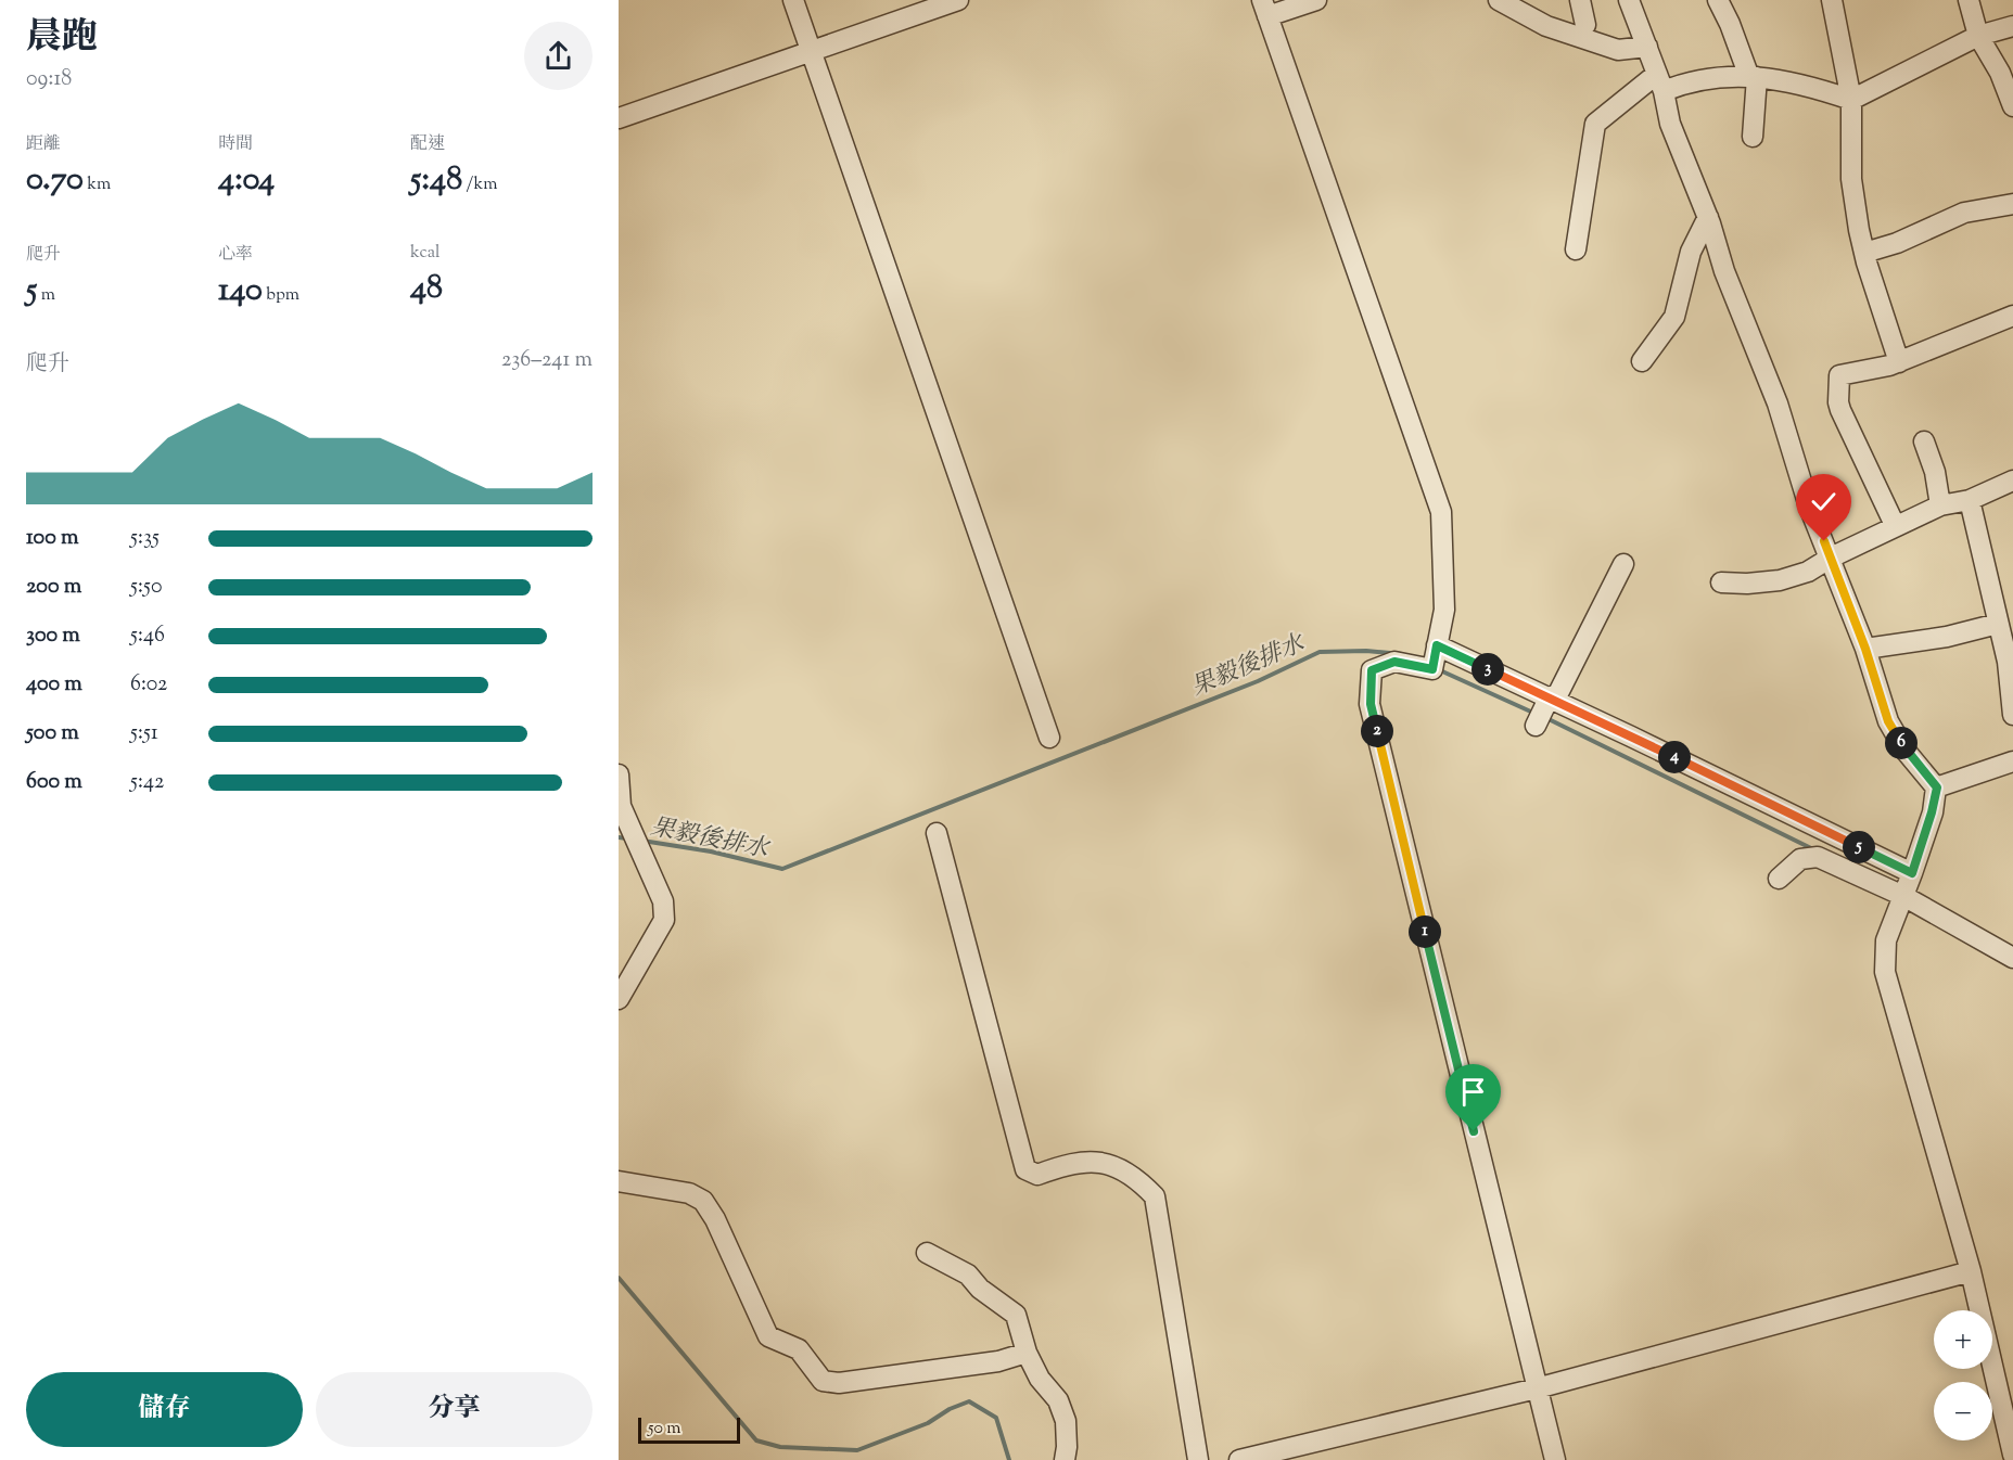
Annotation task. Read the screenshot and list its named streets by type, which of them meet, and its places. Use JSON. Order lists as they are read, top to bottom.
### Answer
{
  "water": ["果毅後排水"],
  "scale_bar": "50 m",
  "page": {
    "heading": ["晨跑", "09:18"],
    "stats": [
      ["距離", "0.70 km"],
      ["時間", "4:04"],
      ["配速", "5:48 /km"],
      ["爬升", "5 m"],
      ["心率", "140 bpm"],
      ["kcal", "48"]
    ],
    "chart": ["爬升", "236–241 m"],
    "list": [
      {
        "name": "100 m",
        "note": "5:35"
      },
      {
        "name": "200 m",
        "note": "5:50"
      },
      {
        "name": "300 m",
        "note": "5:46"
      },
      {
        "name": "400 m",
        "note": "6:02"
      },
      {
        "name": "500 m",
        "note": "5:51"
      },
      {
        "name": "600 m",
        "note": "5:42"
      }
    ],
    "pins": [
      "3",
      "2",
      "6",
      "4",
      "5",
      "1"
    ],
    "map_buttons": ["+", "−"],
    "buttons": ["儲存", "分享"],
    "scale": "50 m"
  }
}
